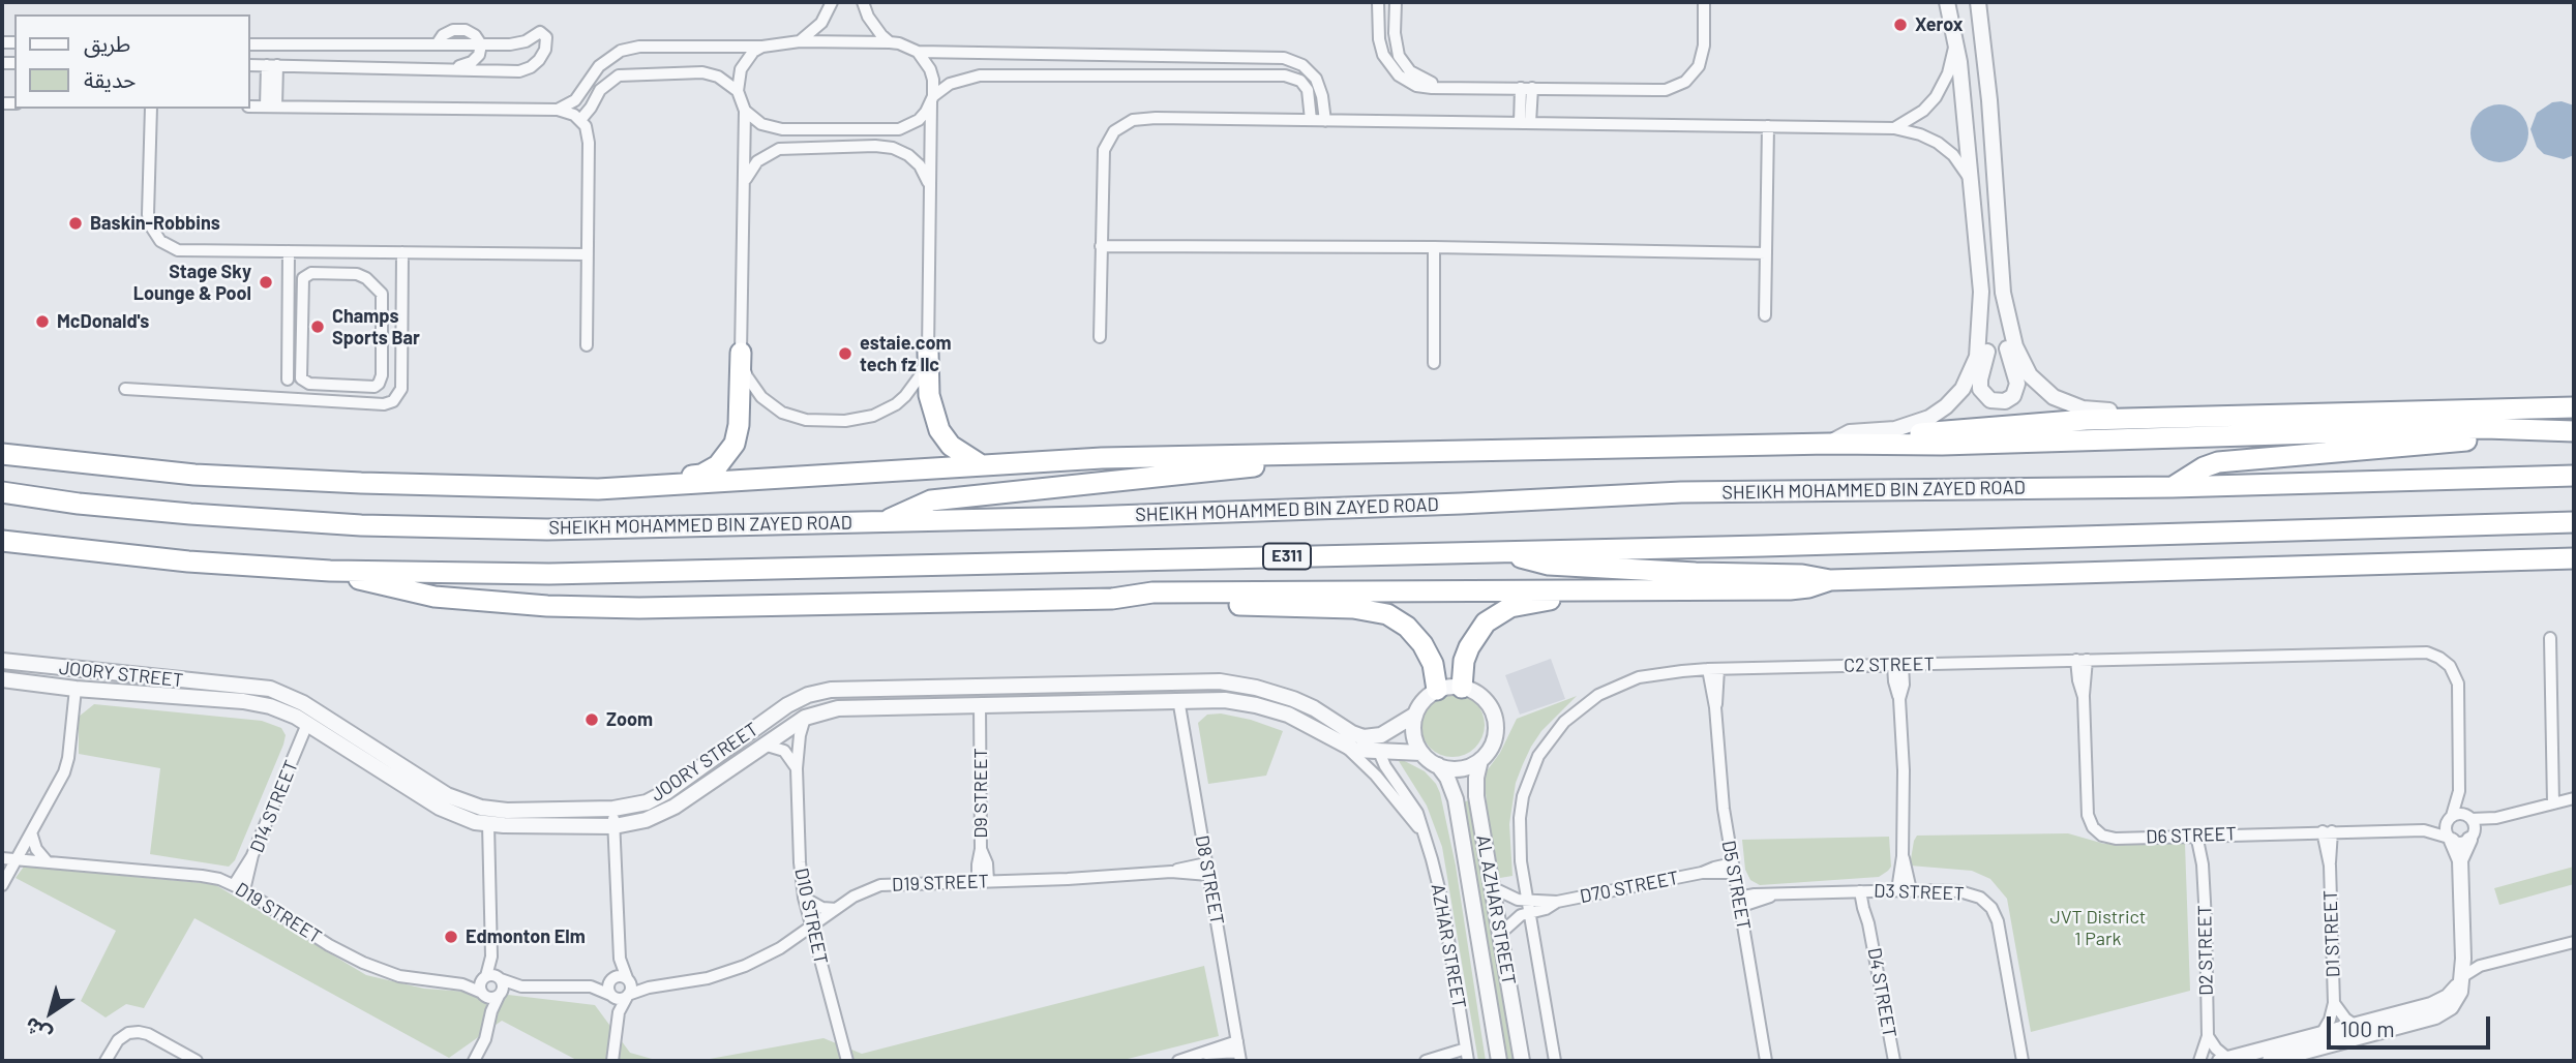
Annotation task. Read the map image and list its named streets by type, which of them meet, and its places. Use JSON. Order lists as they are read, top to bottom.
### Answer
{
  "streets": {
    "highway": ["SHEIKH MOHAMMED BIN ZAYED ROAD", "E311"],
    "street": [
      "C2 STREET",
      "JOORY STREET",
      "D9 STREET",
      "D14 STREET",
      "D6 STREET",
      "D8 STREET",
      "D19 STREET",
      "D5 STREET",
      "D70 STREET",
      "D3 STREET",
      "AL AZHAR STREET",
      "D10 STREET",
      "D1 STREET",
      "AZHAR STREET",
      "D2 STREET",
      "D4 STREET"
    ]
  },
  "crossings": [
    ["C2 STREET", "D6 STREET"],
    ["C2 STREET", "D5 STREET"],
    ["C2 STREET", "D70 STREET"],
    ["JOORY STREET", "D9 STREET"],
    ["JOORY STREET", "D14 STREET"],
    ["JOORY STREET", "D8 STREET"],
    ["JOORY STREET", "AL AZHAR STREET"],
    ["JOORY STREET", "D10 STREET"],
    ["JOORY STREET", "AZHAR STREET"],
    ["D9 STREET", "D19 STREET"],
    ["D14 STREET", "D19 STREET"],
    ["D6 STREET", "D1 STREET"],
    ["D6 STREET", "D2 STREET"],
    ["D8 STREET", "D19 STREET"],
    ["D19 STREET", "D10 STREET"],
    ["D5 STREET", "D70 STREET"],
    ["D5 STREET", "D3 STREET"],
    ["D70 STREET", "AL AZHAR STREET"],
    ["D3 STREET", "D4 STREET"]
  ],
  "parks": ["JVT District 1 Park"],
  "places": [
    "Xerox",
    "Baskin-Robbins",
    "Stage Sky Lounge & Pool",
    "McDonald's",
    "Champs Sports Bar",
    "estaie.com tech fz llc",
    "Zoom",
    "Edmonton Elm"
  ],
  "legend": ["طريق", "حديقة"],
  "scale_bar": "100 m",
  "north": "bottom left"
}
